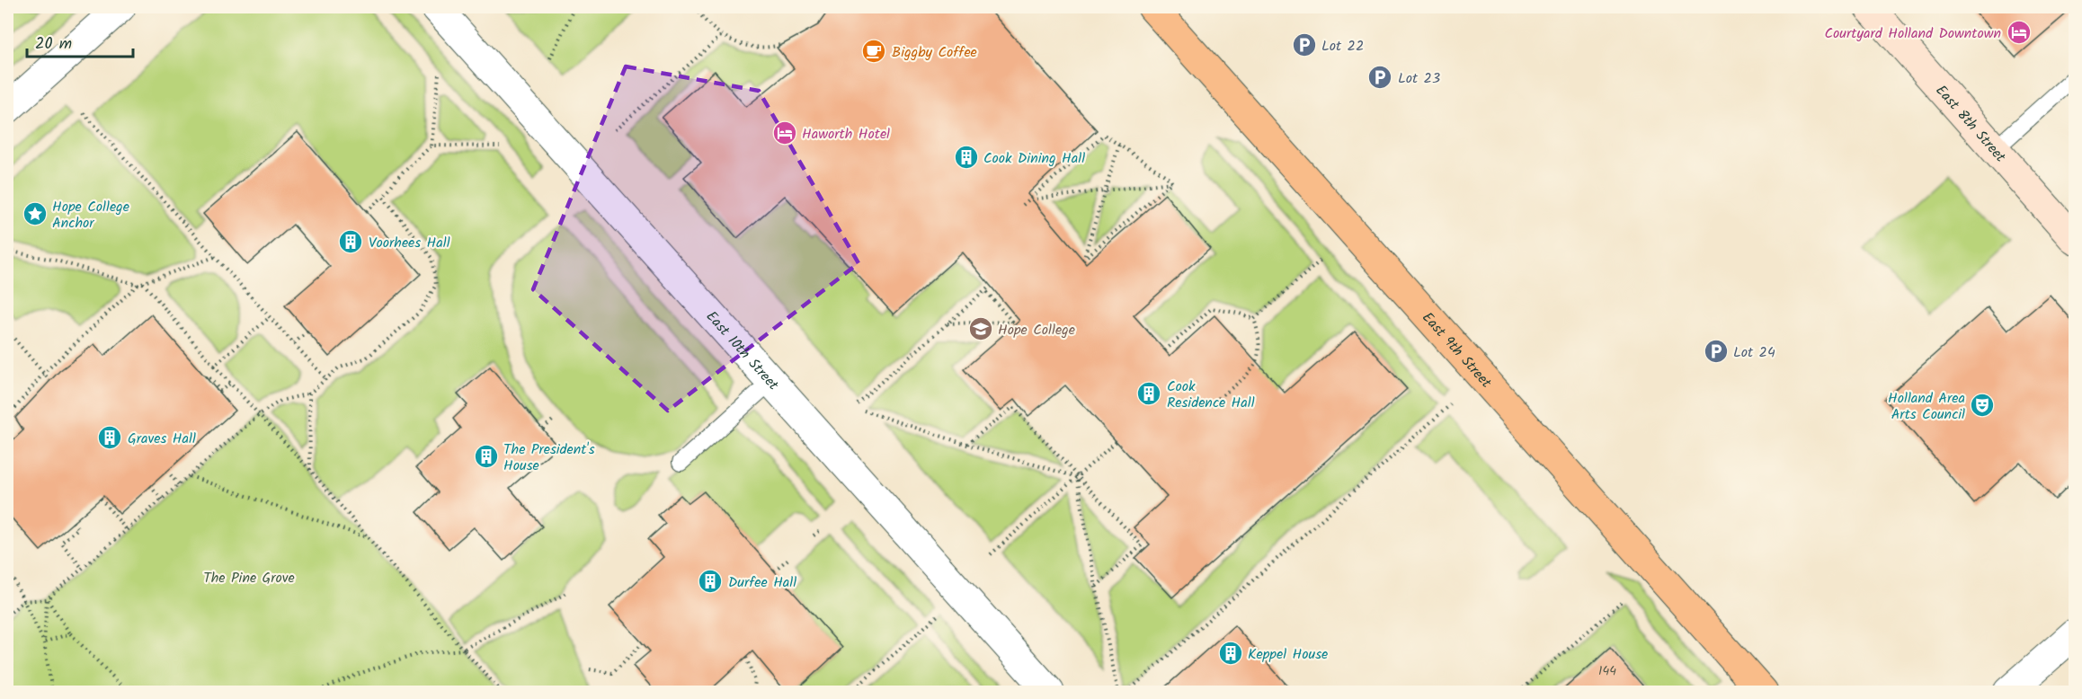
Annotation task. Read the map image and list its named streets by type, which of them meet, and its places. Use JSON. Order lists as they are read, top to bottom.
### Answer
{
  "streets": {
    "main road": ["East 8th Street", "East 9th Street"],
    "street": ["East 10th Street"]
  },
  "parks": ["The Pine Grove"],
  "places": {
    "hotel": ["Courtyard Holland Downtown", "Haworth Hotel"],
    "parking": ["Lot 22", "Lot 23", "Lot 24"],
    "cafe": ["Biggby Coffee"],
    "building": [
      "Cook Dining Hall",
      "Voorhees Hall",
      "Cook Residence Hall",
      "Graves Hall",
      "The President's House",
      "Durfee Hall",
      "Keppel House"
    ],
    "place": ["Hope College Anchor"],
    "school or university": ["Hope College"],
    "theatre": ["Holland Area Arts Council"]
  },
  "house_numbers": ["144"],
  "scale_bar": "20 m"
}
